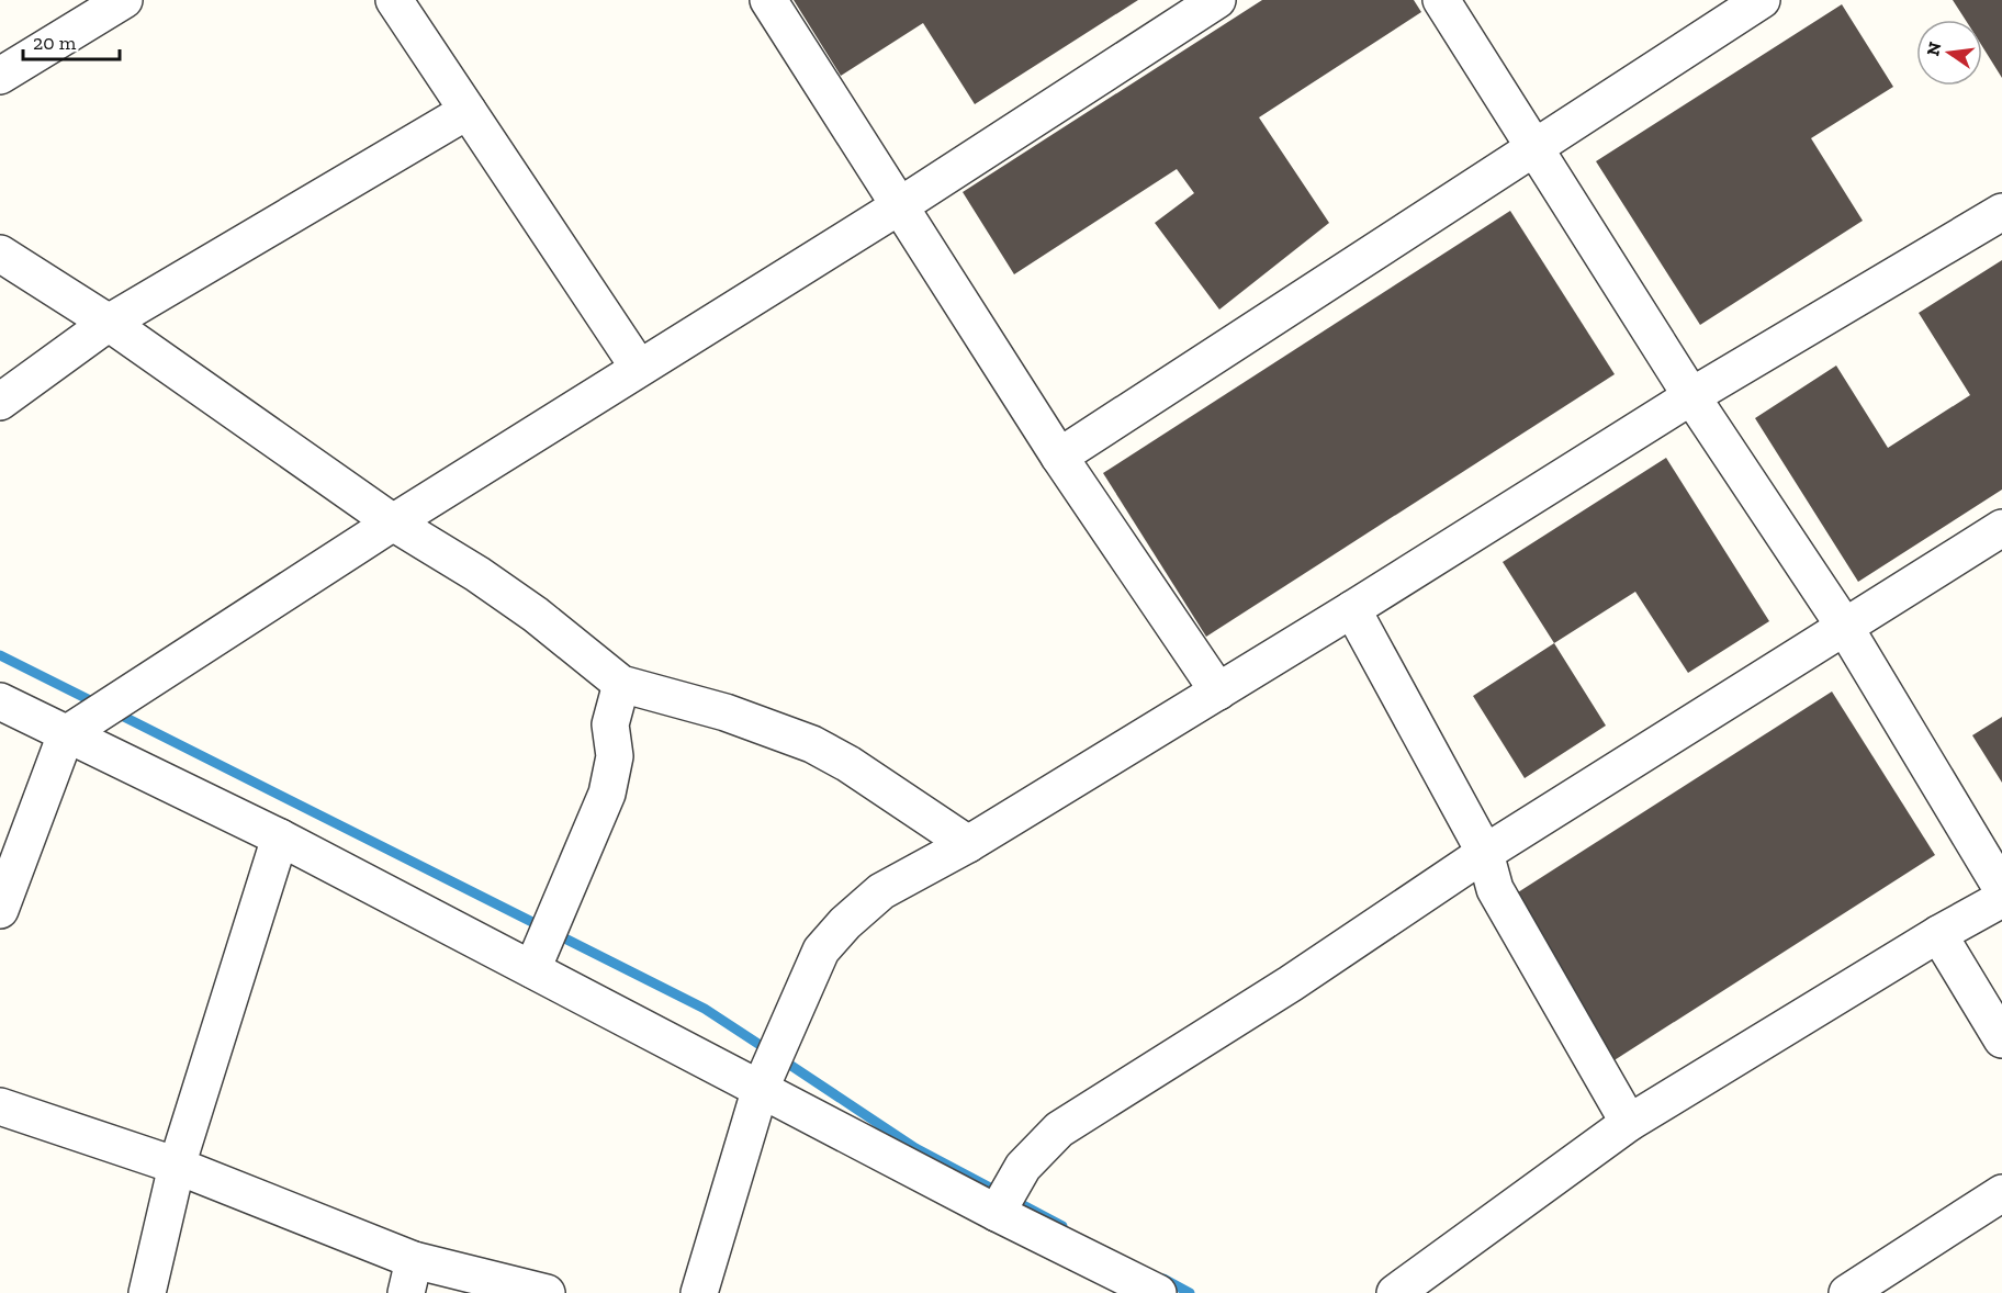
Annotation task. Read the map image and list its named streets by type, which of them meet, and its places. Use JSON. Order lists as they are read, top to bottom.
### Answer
{
  "scale_bar": "20 m",
  "north": "left"
}
